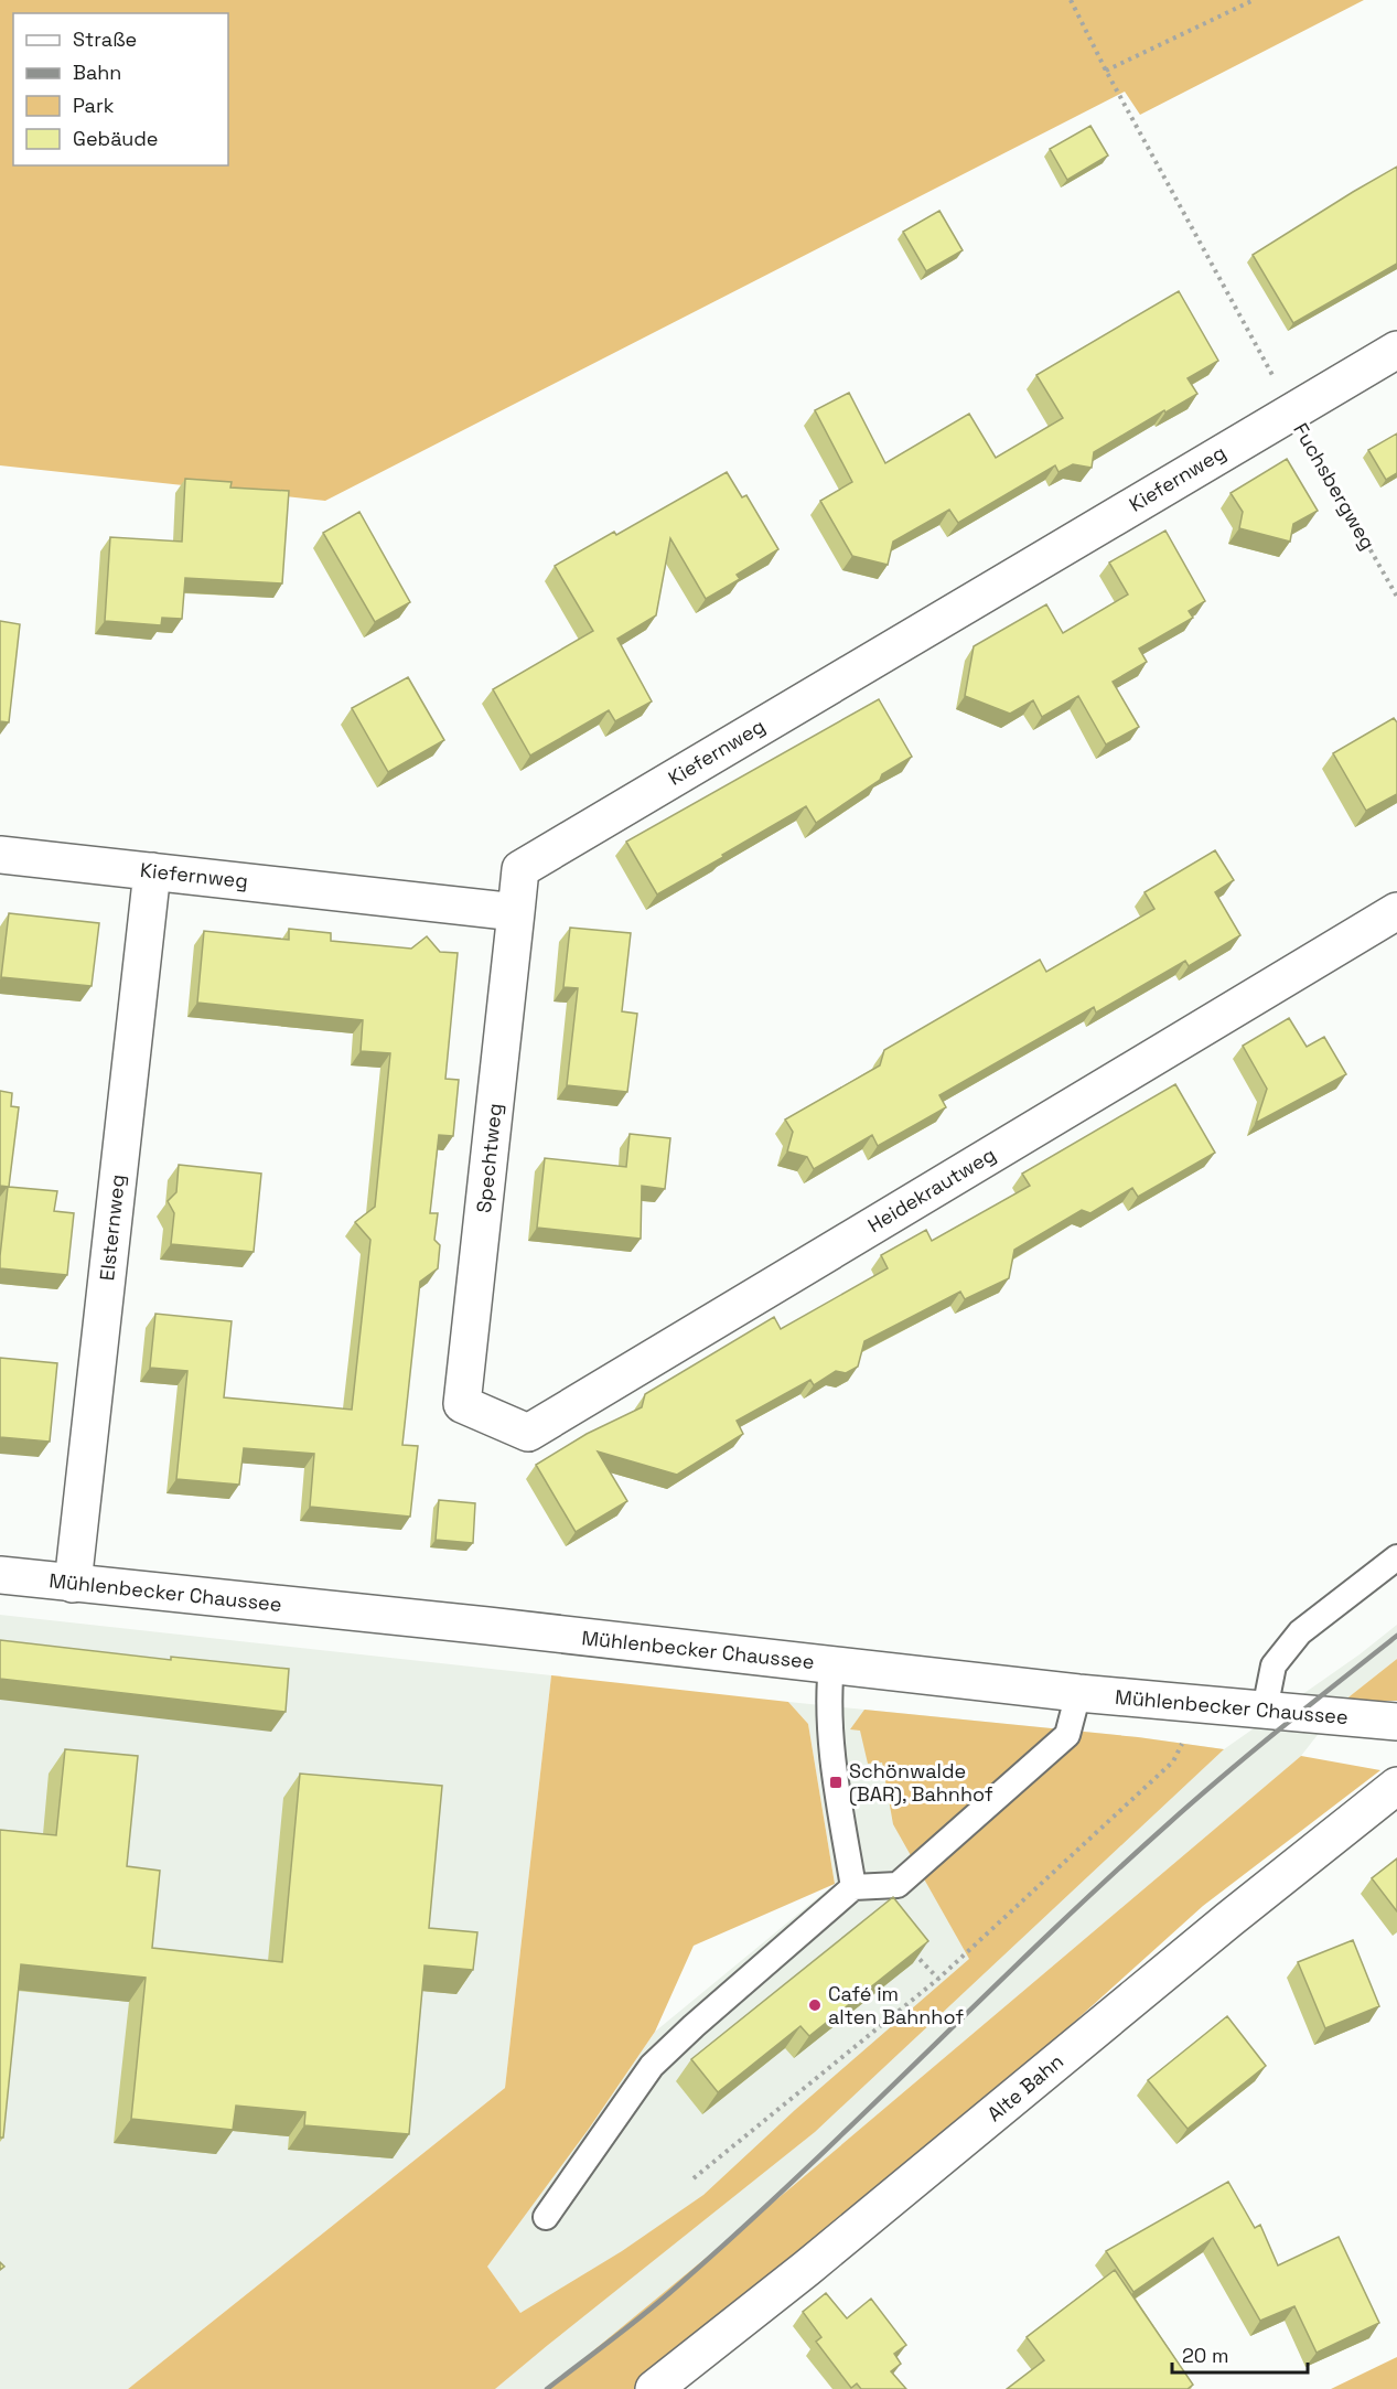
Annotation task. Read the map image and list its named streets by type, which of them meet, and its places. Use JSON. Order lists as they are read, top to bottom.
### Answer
{
  "streets": {
    "street": [
      "Kiefernweg",
      "Spechtweg",
      "Heidekrautweg",
      "Elsternweg",
      "Mühlenbecker Chaussee",
      "Alte Bahn"
    ],
    "path": ["Fuchsbergweg"]
  },
  "crossings": [
    ["Kiefernweg", "Fuchsbergweg"],
    ["Kiefernweg", "Spechtweg"],
    ["Kiefernweg", "Elsternweg"],
    ["Spechtweg", "Heidekrautweg"],
    ["Elsternweg", "Mühlenbecker Chaussee"]
  ],
  "places": {
    "transit": ["Schönwalde (BAR), Bahnhof"],
    "other": ["Café im alten Bahnhof"]
  },
  "legend": [
    "Straße",
    "Bahn",
    "Park",
    "Gebäude"
  ],
  "scale_bar": "20 m"
}
